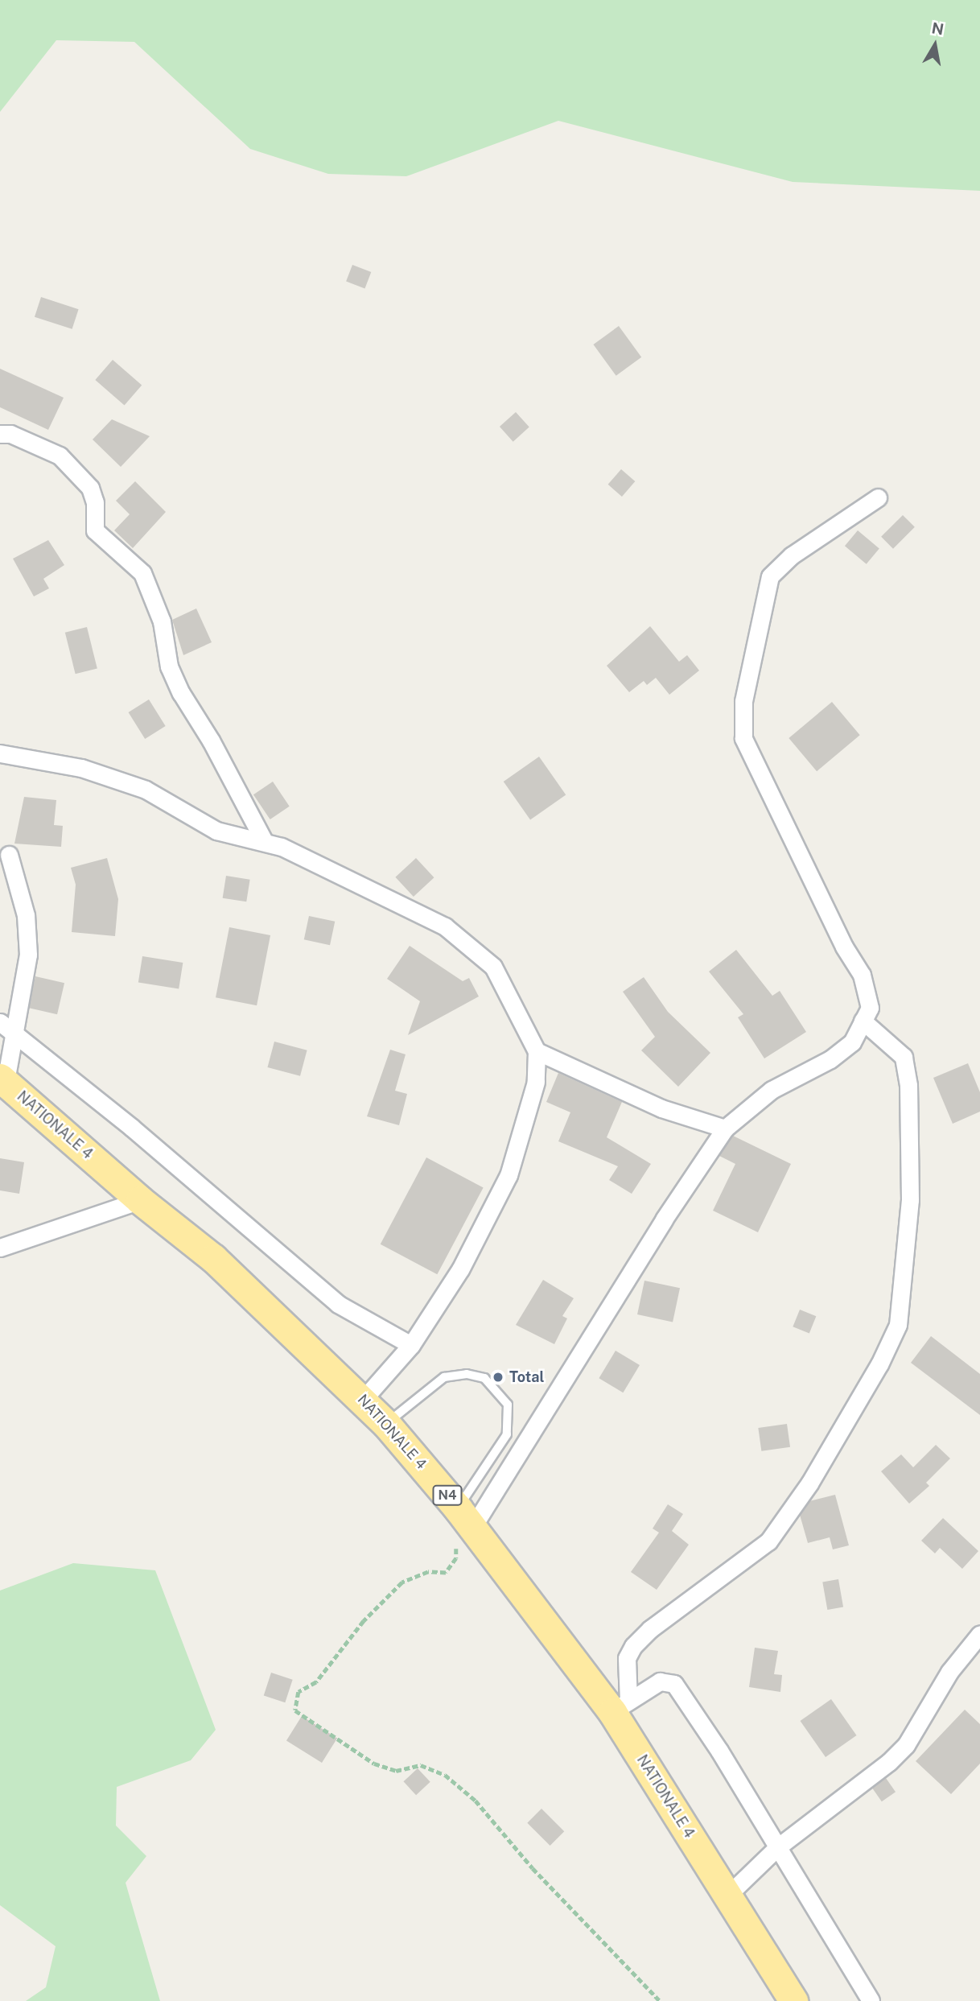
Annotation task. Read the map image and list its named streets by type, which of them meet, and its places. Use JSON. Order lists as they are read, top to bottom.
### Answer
{
  "streets": {
    "highway": ["NATIONALE 4", "N4"]
  },
  "places": ["Total"],
  "north": "top"
}
